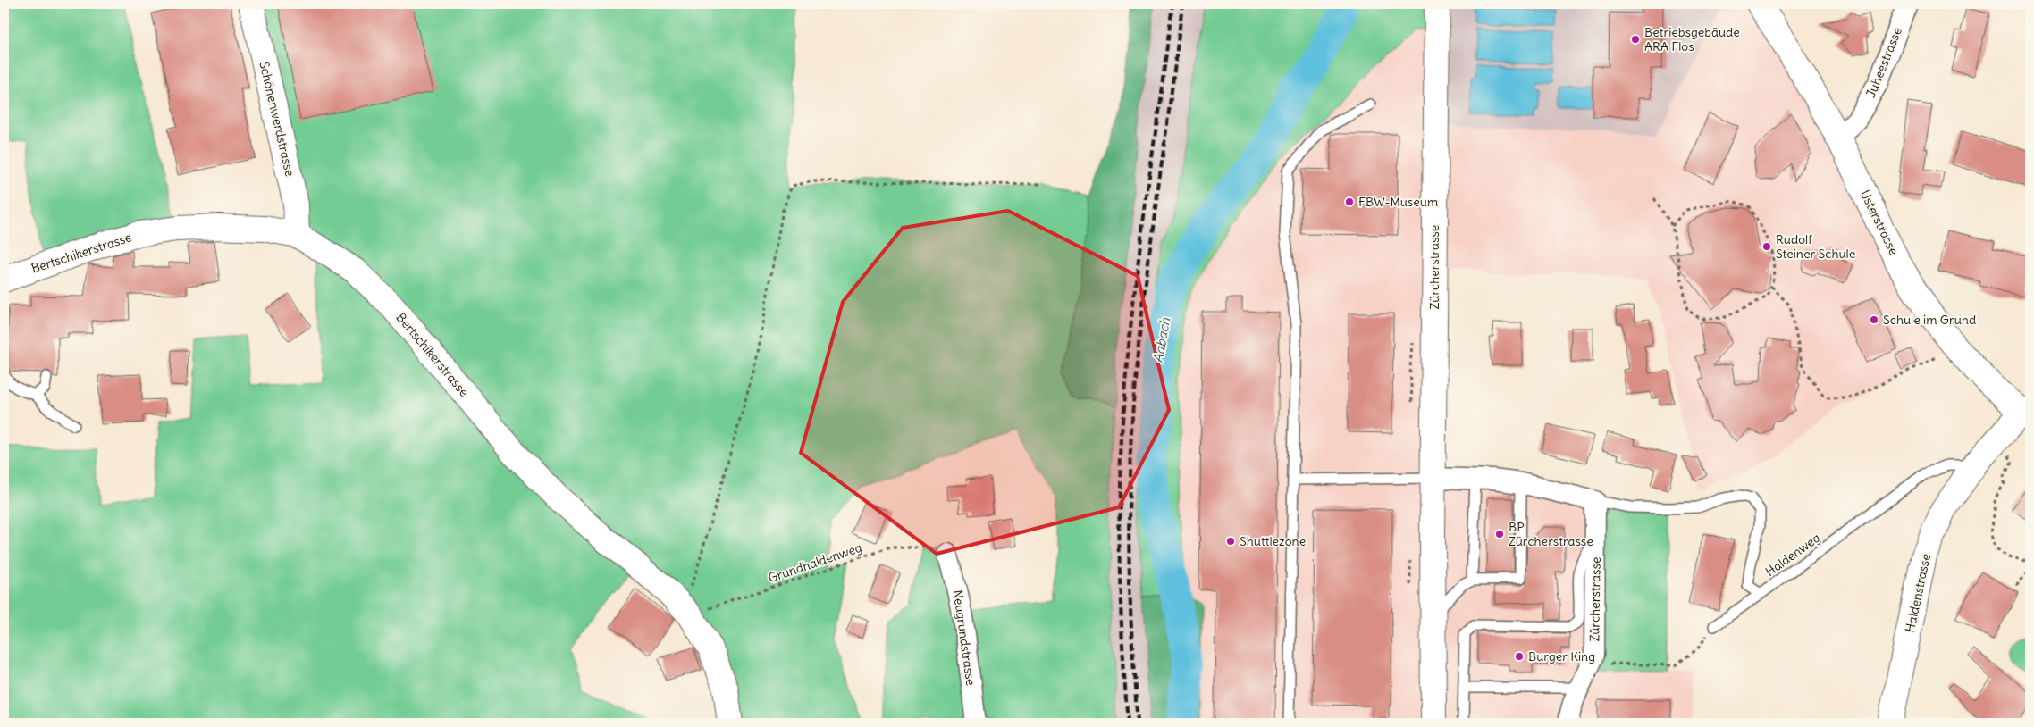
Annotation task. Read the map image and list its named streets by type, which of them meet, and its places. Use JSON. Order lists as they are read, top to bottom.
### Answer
{
  "streets": {
    "street": [
      "Juheestrasse",
      "Schönenwerdstrasse",
      "Usterstrasse",
      "Bertschikerstrasse",
      "Zürcherstrasse",
      "Haldenstrasse",
      "Neugrundstrasse"
    ],
    "lane": ["Haldenweg"],
    "path": ["Grundhaldenweg"]
  },
  "crossings": [
    ["Juheestrasse", "Usterstrasse"],
    ["Schönenwerdstrasse", "Bertschikerstrasse"],
    ["Usterstrasse", "Haldenstrasse"],
    ["Bertschikerstrasse", "Grundhaldenweg"],
    ["Zürcherstrasse", "Haldenweg"],
    ["Haldenweg", "Haldenstrasse"],
    ["Grundhaldenweg", "Neugrundstrasse"]
  ],
  "water": ["Aabach"],
  "places": [
    "Betriebsgebäude ARA Flos",
    "FBW-Museum",
    "Rudolf Steiner Schule",
    "Schule im Grund",
    "BP Zürcherstrasse",
    "Shuttlezone",
    "Burger King"
  ]
}
